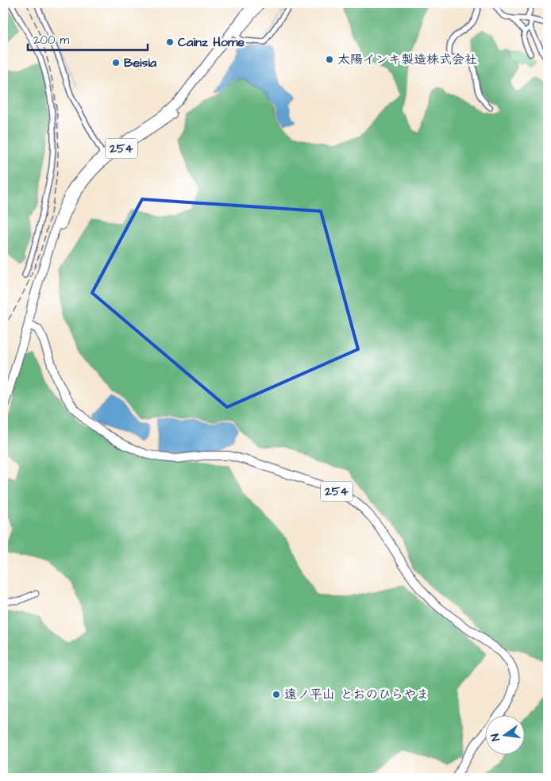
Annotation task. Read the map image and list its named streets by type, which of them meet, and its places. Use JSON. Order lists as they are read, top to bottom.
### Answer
{
  "streets": {
    "highway": ["254"]
  },
  "places": [
    "Cainz Home",
    "太陽インキ製造株式会社",
    "Beisia",
    "遠ノ平山 とおのひらやま"
  ],
  "scale_bar": "200 m",
  "north": "left"
}
